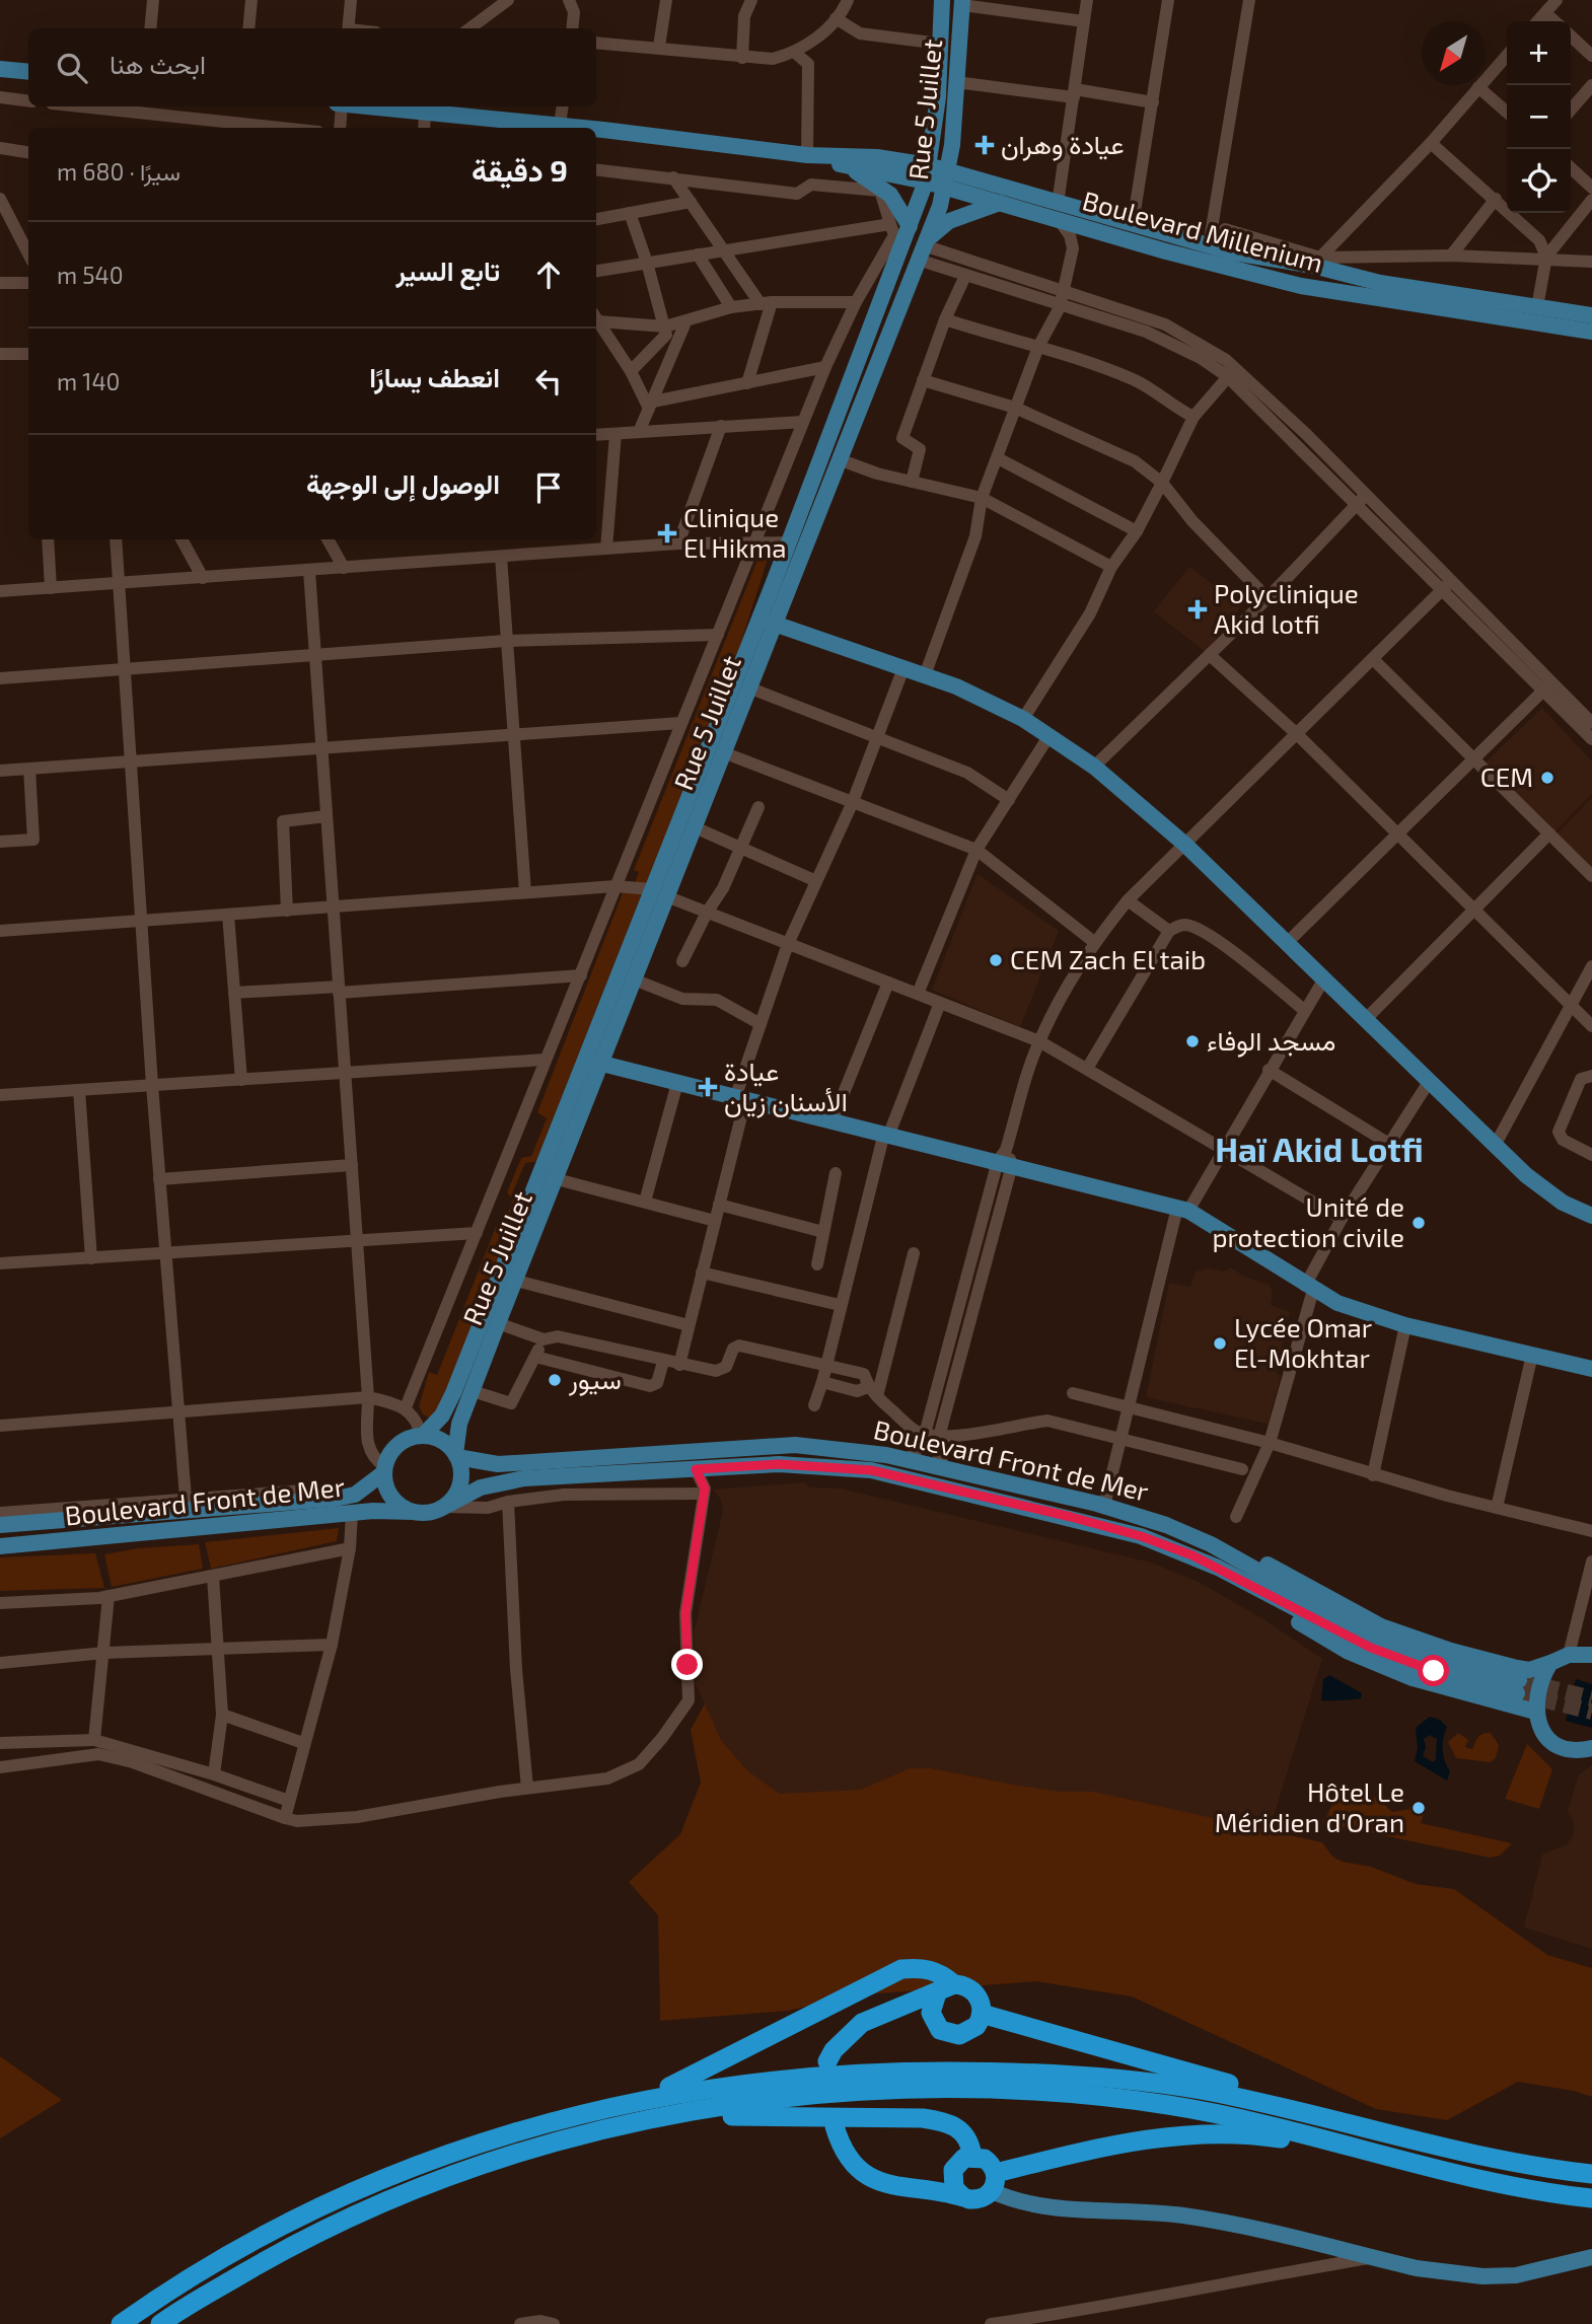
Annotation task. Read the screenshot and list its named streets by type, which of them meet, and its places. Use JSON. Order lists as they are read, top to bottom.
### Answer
{
  "streets": {
    "main road": ["Rue 5 Juillet", "Boulevard Millenium", "Boulevard Front de Mer"]
  },
  "crossings": [
    ["Rue 5 Juillet", "Boulevard Millenium"],
    ["Rue 5 Juillet", "Boulevard Front de Mer"]
  ],
  "districts": ["Haï Akid Lotfi"],
  "places": {
    "health": [
      "عيادة وهران",
      "Clinique El Hikma",
      "Polyclinique Akid lotfi",
      "عيادة الأسنان زيان"
    ],
    "other": [
      "CEM",
      "CEM Zach El taib",
      "مسجد الوفاء",
      "Unité de protection civile",
      "Lycée Omar El-Mokhtar",
      "سيور",
      "Hôtel Le Méridien d'Oran"
    ]
  },
  "north": "bottom left",
  "page": {
    "map_buttons": ["+", "−"],
    "search": "ابحث هنا",
    "heading": ["9 دقيقة", "سيرًا · 680 m"],
    "list": [
      ["تابع السير", "540 m"],
      ["انعطف يسارًا", "140 m"],
      "الوصول إلى الوجهة"
    ]
  }
}
